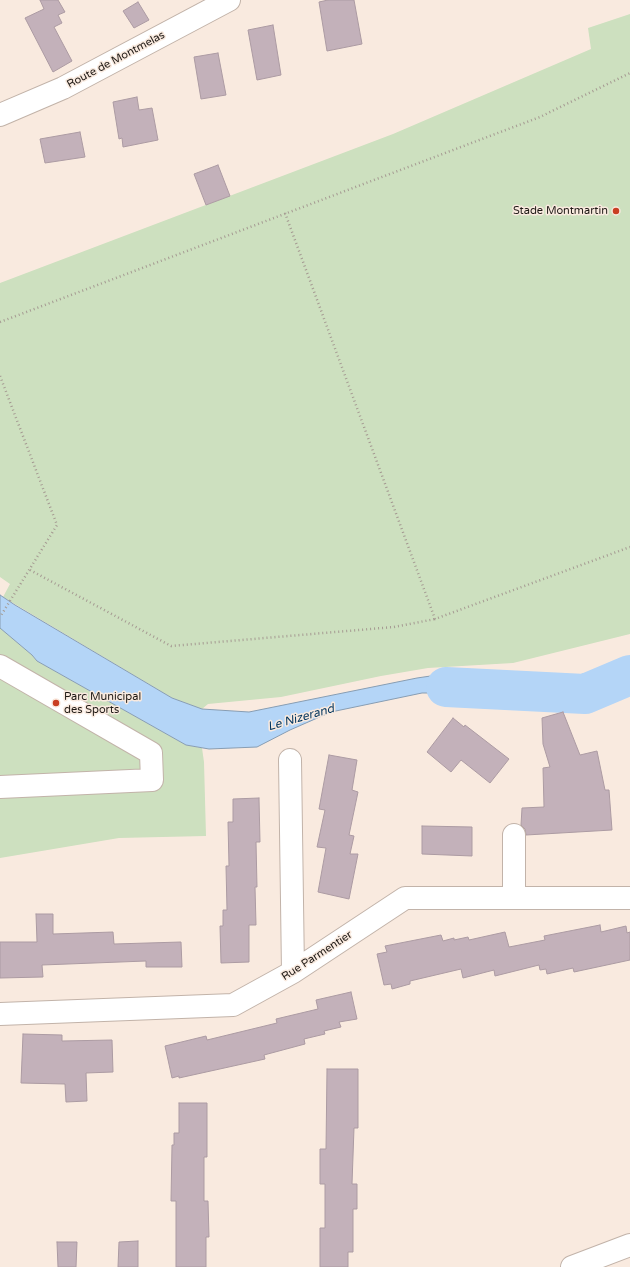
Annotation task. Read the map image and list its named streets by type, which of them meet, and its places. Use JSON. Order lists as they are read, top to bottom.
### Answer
{
  "streets": {
    "street": ["Route de Montmelas", "Rue Parmentier"]
  },
  "water": ["Le Nizerand"],
  "places": ["Stade Montmartin", "Parc Municipal des Sports"]
}
